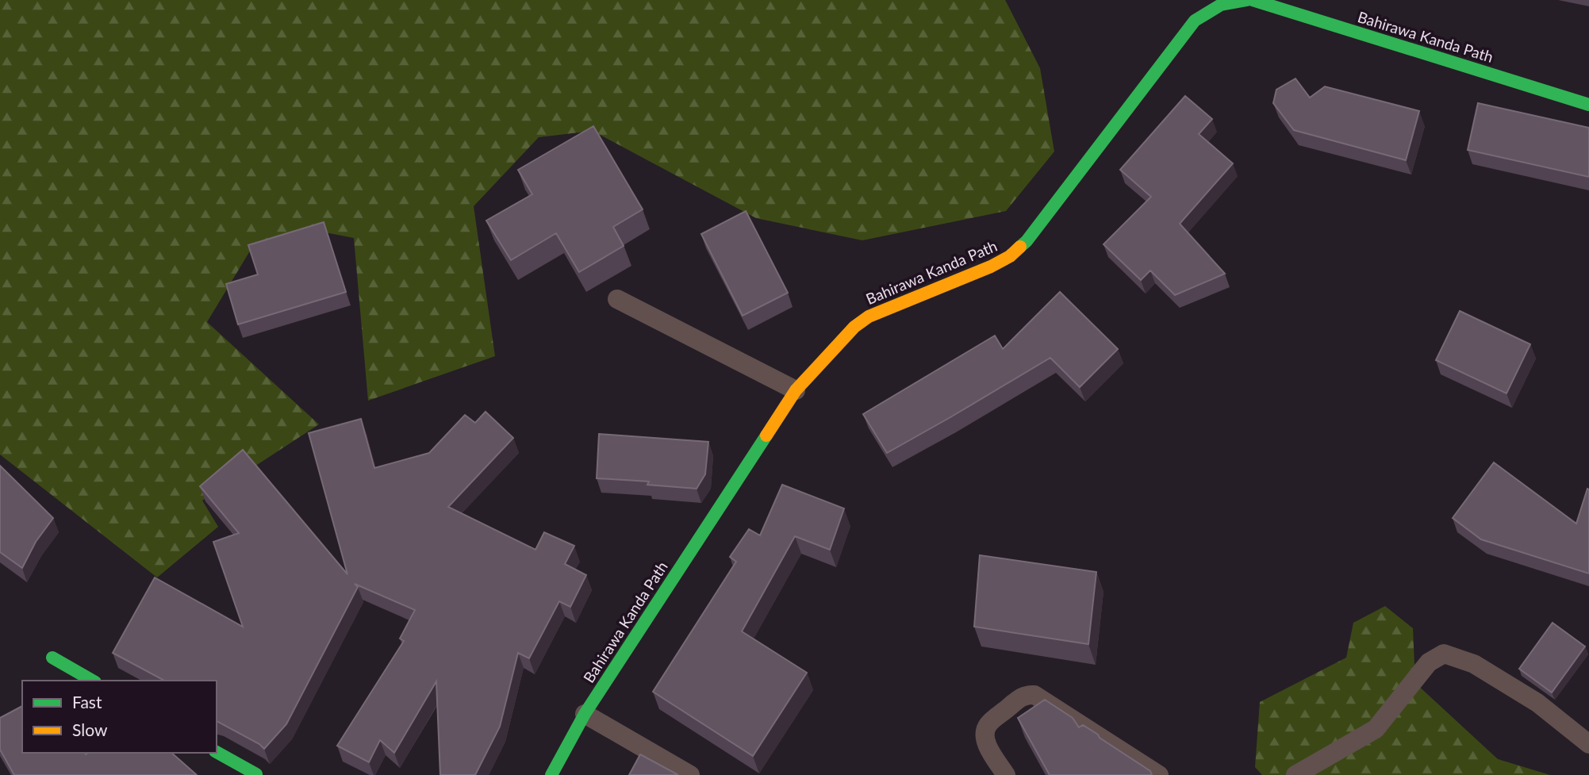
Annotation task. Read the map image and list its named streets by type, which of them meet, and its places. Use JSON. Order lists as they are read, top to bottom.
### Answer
{
  "streets": {
    "street": ["Bahirawa Kanda Path"]
  },
  "legend": ["Fast", "Slow"]
}
